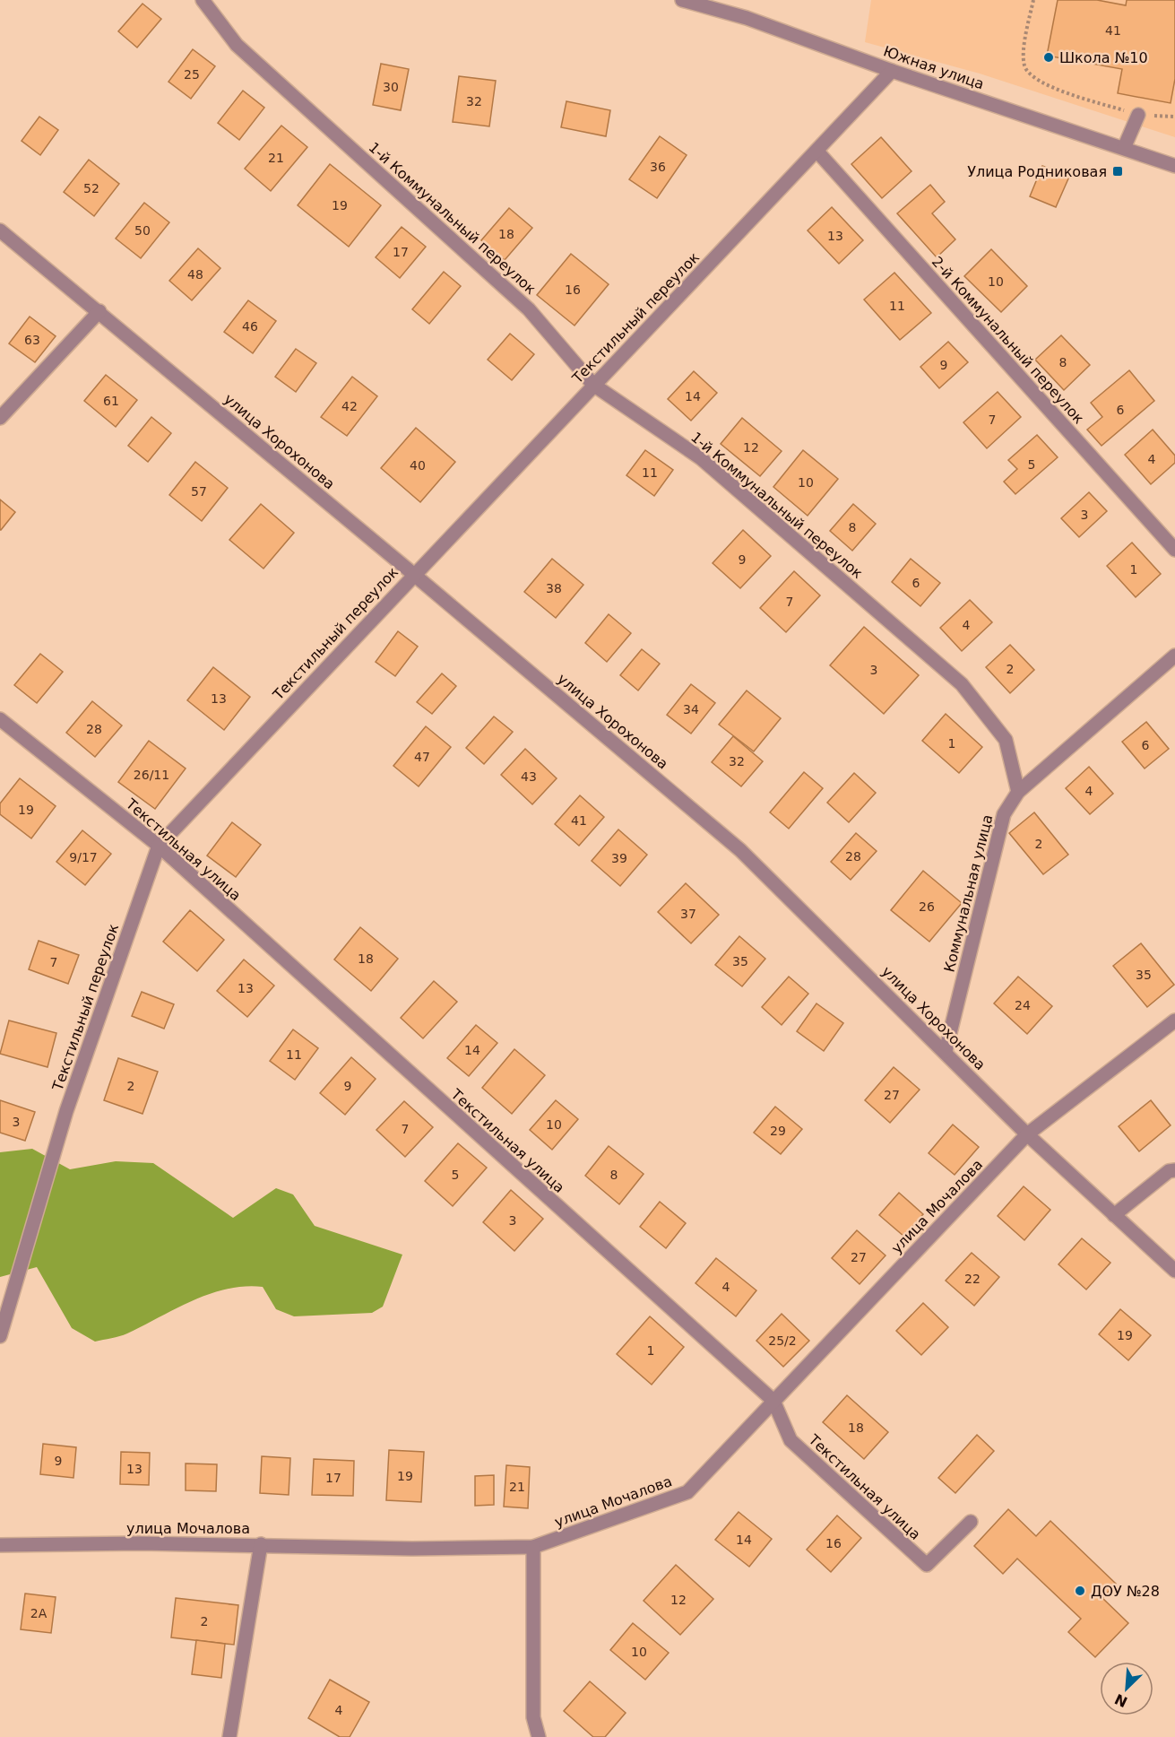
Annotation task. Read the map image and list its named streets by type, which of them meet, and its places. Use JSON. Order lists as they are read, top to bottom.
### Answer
{
  "streets": {
    "street": [
      "Южная улица",
      "1-й Коммунальный переулок",
      "Текстильный переулок",
      "2-й Коммунальный переулок",
      "улица Хорохонова",
      "Текстильная улица",
      "Коммунальная улица",
      "улица Мочалова"
    ]
  },
  "crossings": [
    ["Южная улица", "Текстильный переулок"],
    ["1-й Коммунальный переулок", "Текстильный переулок"],
    ["1-й Коммунальный переулок", "Коммунальная улица"],
    ["Текстильный переулок", "2-й Коммунальный переулок"],
    ["Текстильный переулок", "улица Хорохонова"],
    ["Текстильный переулок", "Текстильная улица"],
    ["улица Хорохонова", "Коммунальная улица"],
    ["улица Хорохонова", "улица Мочалова"],
    ["Текстильная улица", "улица Мочалова"]
  ],
  "places": {
    "other": ["Школа №10", "ДОУ №28"],
    "transit": ["Улица Родниковая"]
  },
  "house_numbers": [
    "41",
    "25",
    "30",
    "32",
    "21",
    "36",
    "52",
    "19",
    "50",
    "18",
    "13",
    "17",
    "48",
    "10",
    "16",
    "11",
    "46",
    "63",
    "8",
    "9",
    "14",
    "61",
    "42",
    "6",
    "7",
    "12",
    "4",
    "5",
    "40",
    "11",
    "10",
    "57",
    "3",
    "8",
    "9",
    "1",
    "6",
    "38",
    "7",
    "4",
    "2",
    "3",
    "13",
    "34",
    "28",
    "1",
    "6",
    "47",
    "32",
    "26/11",
    "43",
    "4",
    "19",
    "41",
    "2",
    "28",
    "9/17",
    "39",
    "26",
    "37",
    "18",
    "35",
    "7",
    "35",
    "13",
    "24",
    "14",
    "11",
    "2",
    "9",
    "27",
    "3",
    "10",
    "7",
    "29",
    "5",
    "8",
    "3",
    "27",
    "22",
    "4",
    "19",
    "25/2",
    "1",
    "18",
    "9",
    "13",
    "19",
    "17",
    "21",
    "14",
    "16",
    "12",
    "2А",
    "2",
    "10",
    "4"
  ],
  "north": "bottom left"
}
